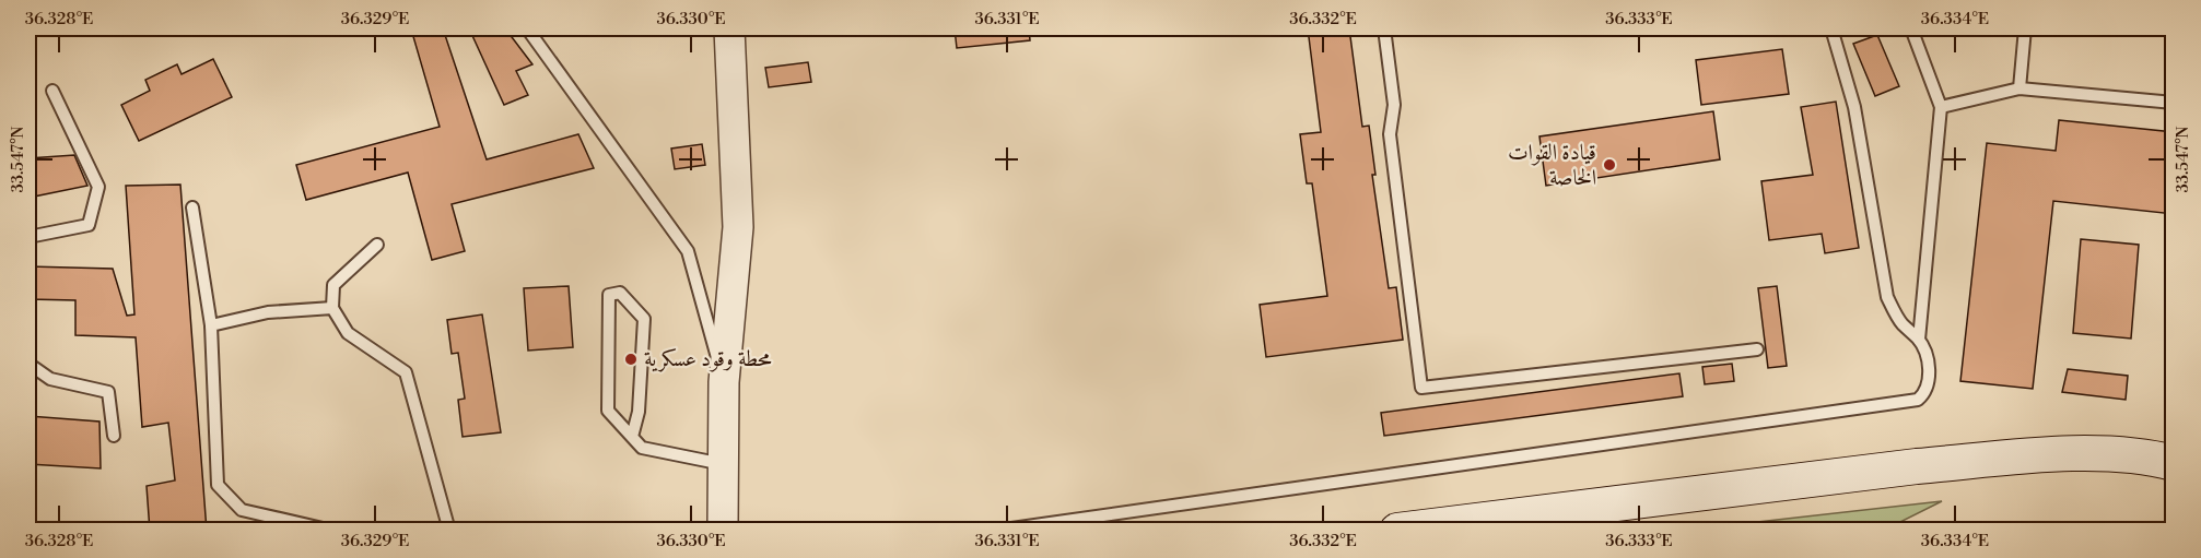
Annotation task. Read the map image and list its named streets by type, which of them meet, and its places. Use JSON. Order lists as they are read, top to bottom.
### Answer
{
  "places": ["قيادة القوات الخاصة", "محطة وقود عسكرية"],
  "coordinates": [
    "36.328°E",
    "36.329°E",
    "36.330°E",
    "36.331°E",
    "36.332°E",
    "36.333°E",
    "36.334°E",
    "33.547°N"
  ]
}
